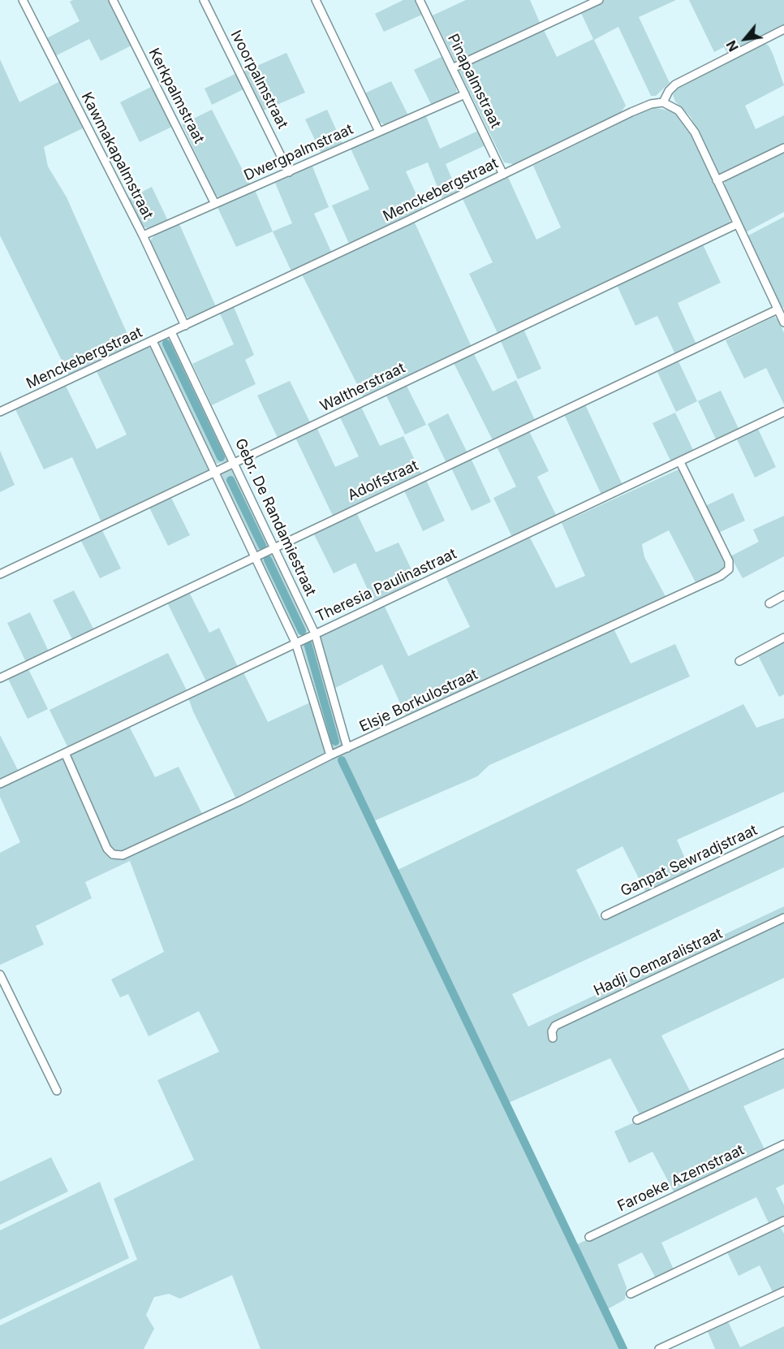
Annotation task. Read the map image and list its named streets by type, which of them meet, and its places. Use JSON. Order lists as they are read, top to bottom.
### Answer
{
  "streets": {
    "street": [
      "Ivoorpalmstraat",
      "Pinapalmstraat",
      "Kerkpalmstraat",
      "Dwergpalmstraat",
      "Kawmakapalmstraat",
      "Menckebergstraat",
      "Waltherstraat",
      "Adolfstraat",
      "Gebr. De Randamiestraat",
      "Theresia Paulinastraat",
      "Elsje Borkulostraat",
      "Ganpat Sewradjstraat",
      "Hadji Oemaralistraat",
      "Faroeke Azemstraat"
    ]
  },
  "crossings": [
    ["Ivoorpalmstraat", "Dwergpalmstraat"],
    ["Pinapalmstraat", "Dwergpalmstraat"],
    ["Pinapalmstraat", "Menckebergstraat"],
    ["Kerkpalmstraat", "Dwergpalmstraat"],
    ["Dwergpalmstraat", "Kawmakapalmstraat"],
    ["Kawmakapalmstraat", "Menckebergstraat"],
    ["Menckebergstraat", "Gebr. De Randamiestraat"],
    ["Waltherstraat", "Gebr. De Randamiestraat"],
    ["Adolfstraat", "Gebr. De Randamiestraat"],
    ["Gebr. De Randamiestraat", "Theresia Paulinastraat"],
    ["Gebr. De Randamiestraat", "Elsje Borkulostraat"],
    ["Theresia Paulinastraat", "Elsje Borkulostraat"]
  ],
  "north": "bottom left"
}
